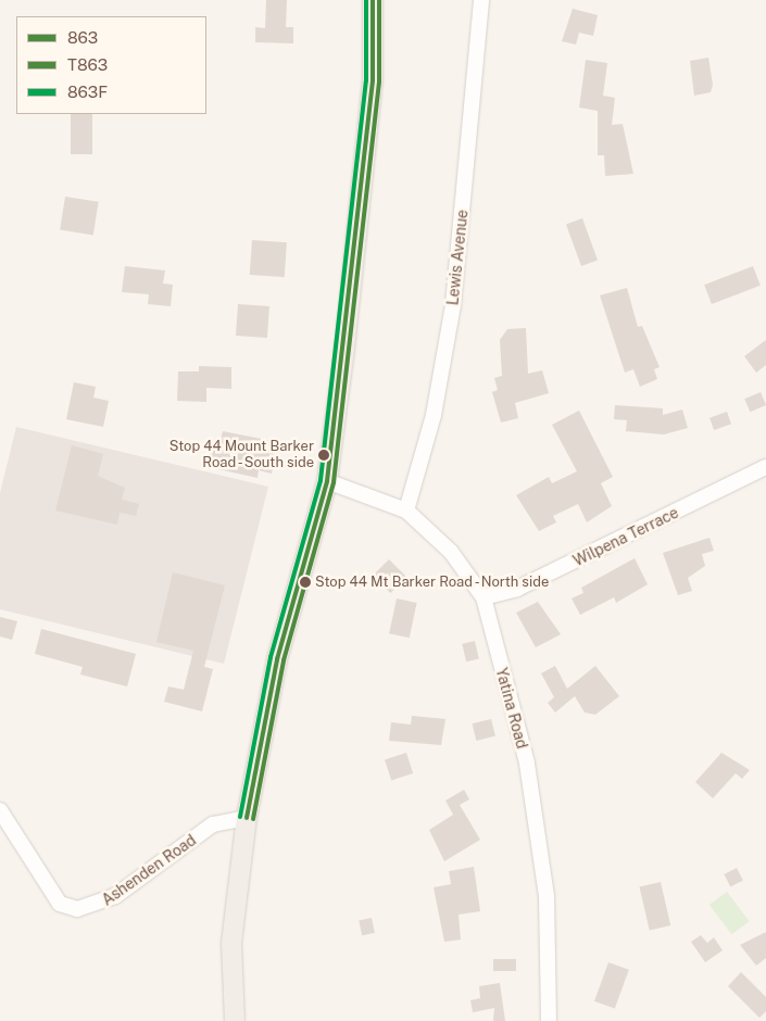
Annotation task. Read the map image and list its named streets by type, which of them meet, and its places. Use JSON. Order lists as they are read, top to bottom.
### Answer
{
  "streets": {
    "street": [
      "Lewis Avenue",
      "Wilpena Terrace",
      "Yatina Road",
      "Ashenden Road"
    ]
  },
  "crossings": [
    ["Lewis Avenue", "Yatina Road"],
    ["Wilpena Terrace", "Yatina Road"]
  ],
  "places": ["Stop 44 Mount Barker Road - South side", "Stop 44 Mt Barker Road - North side"],
  "lines": ["transit line 863", "transit line T863", "transit line 863F"],
  "legend": ["863", "T863", "863F"]
}
